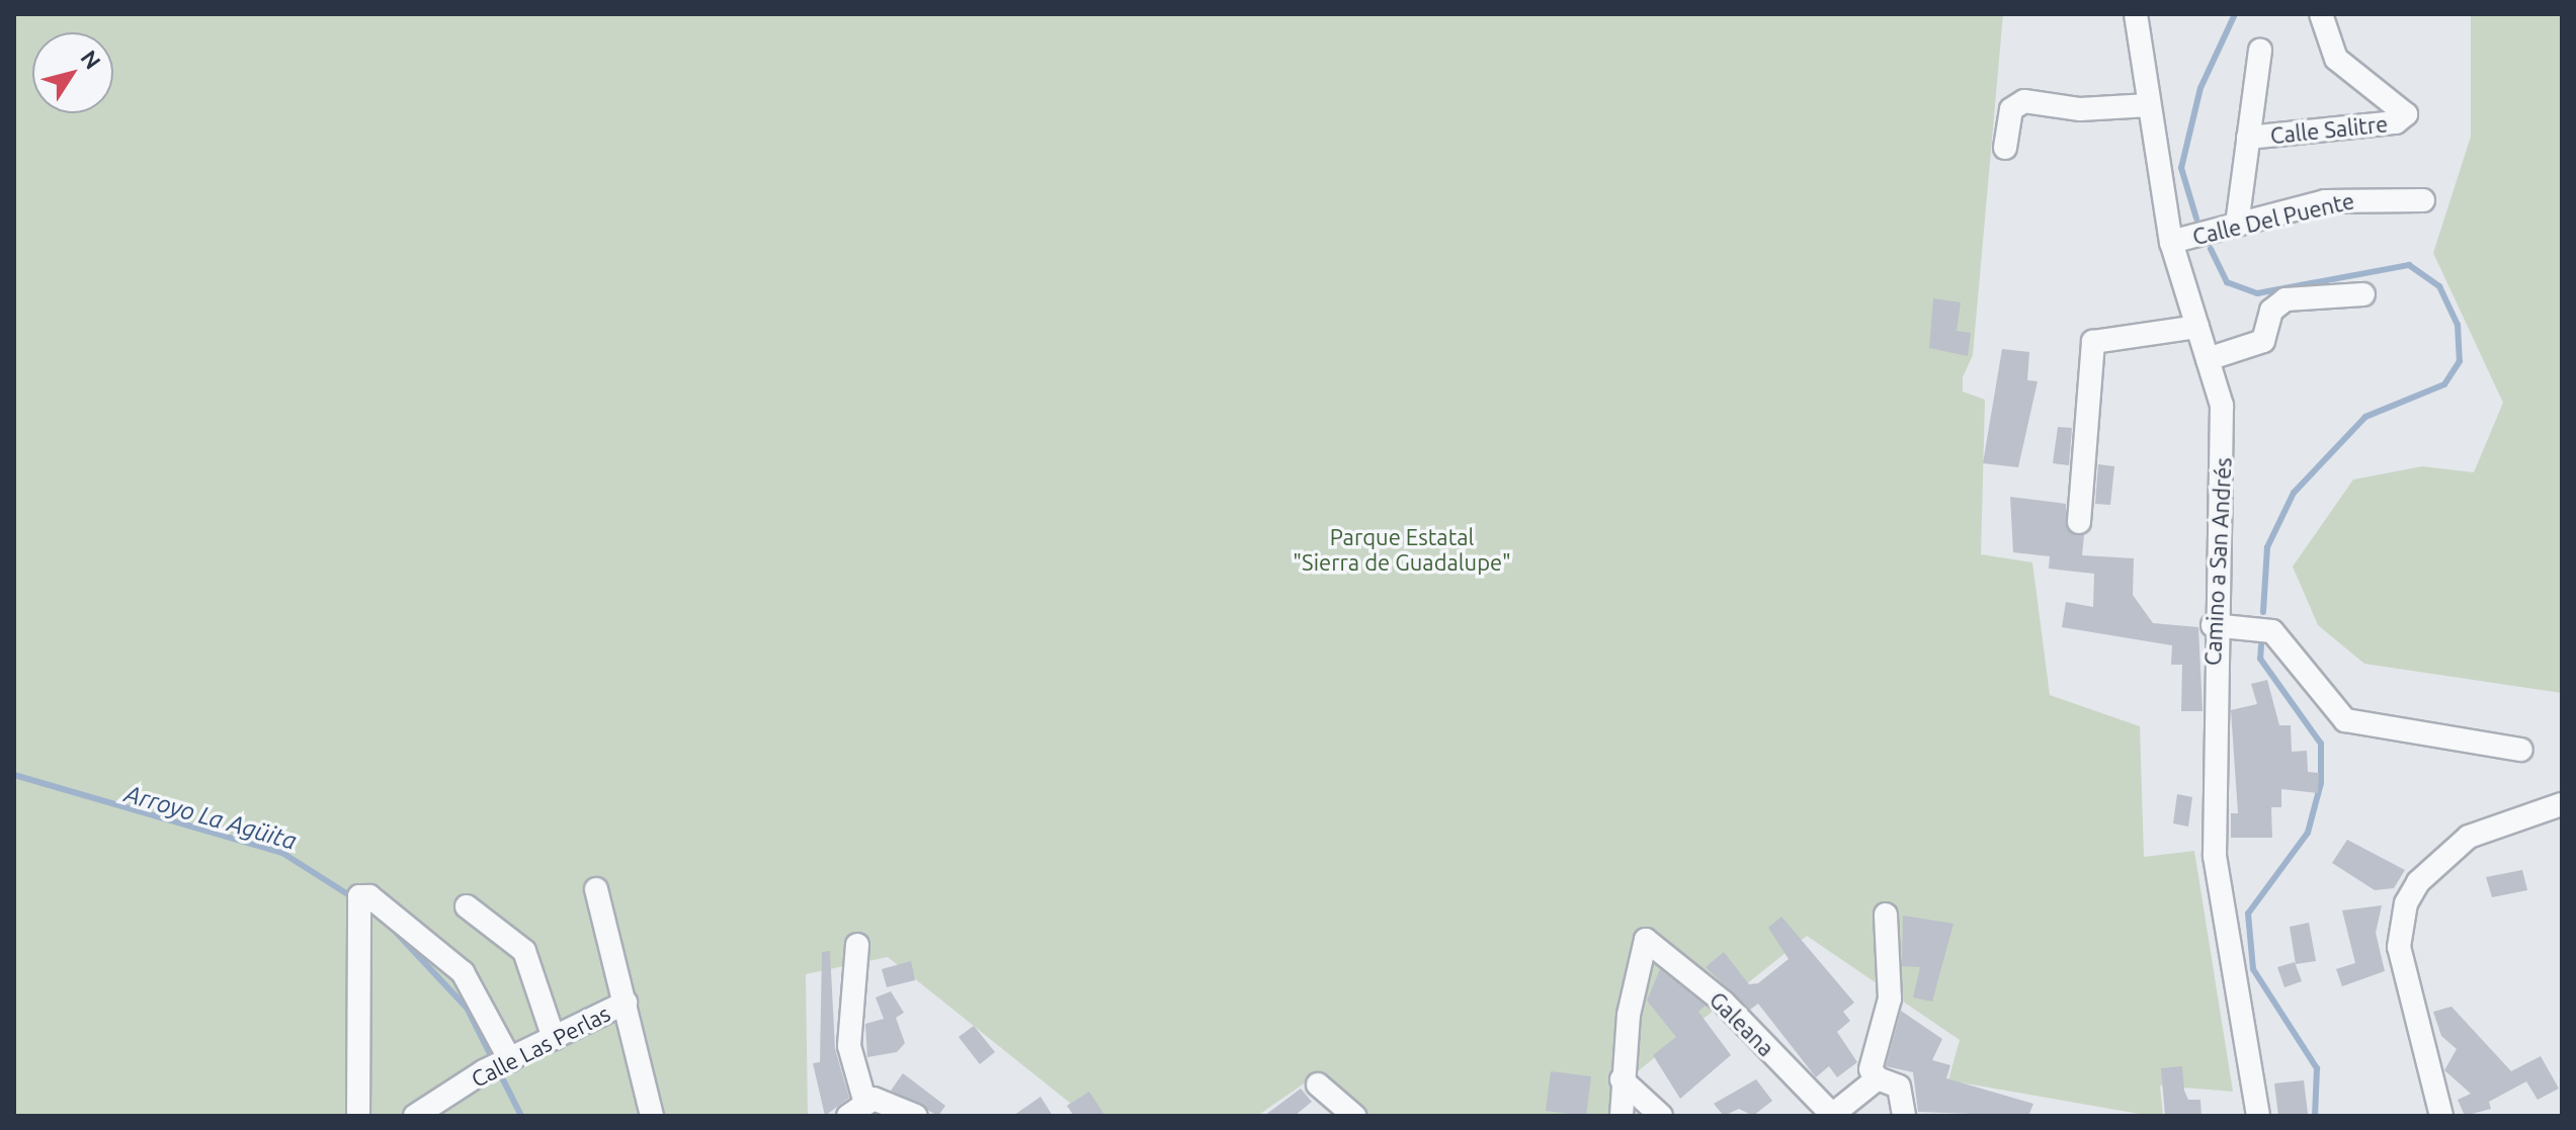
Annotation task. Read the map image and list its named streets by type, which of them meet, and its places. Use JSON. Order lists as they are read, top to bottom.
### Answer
{
  "streets": {
    "street": [
      "Calle Salitre",
      "Calle Del Puente",
      "Camino a San Andrés",
      "Galeana",
      "Calle Las Perlas"
    ]
  },
  "crossings": [
    ["Calle Del Puente", "Camino a San Andrés"]
  ],
  "water": ["Arroyo La Agüita"],
  "parks": ["Parque Estatal \"Sierra de Guadalupe\""],
  "north": "top right"
}
